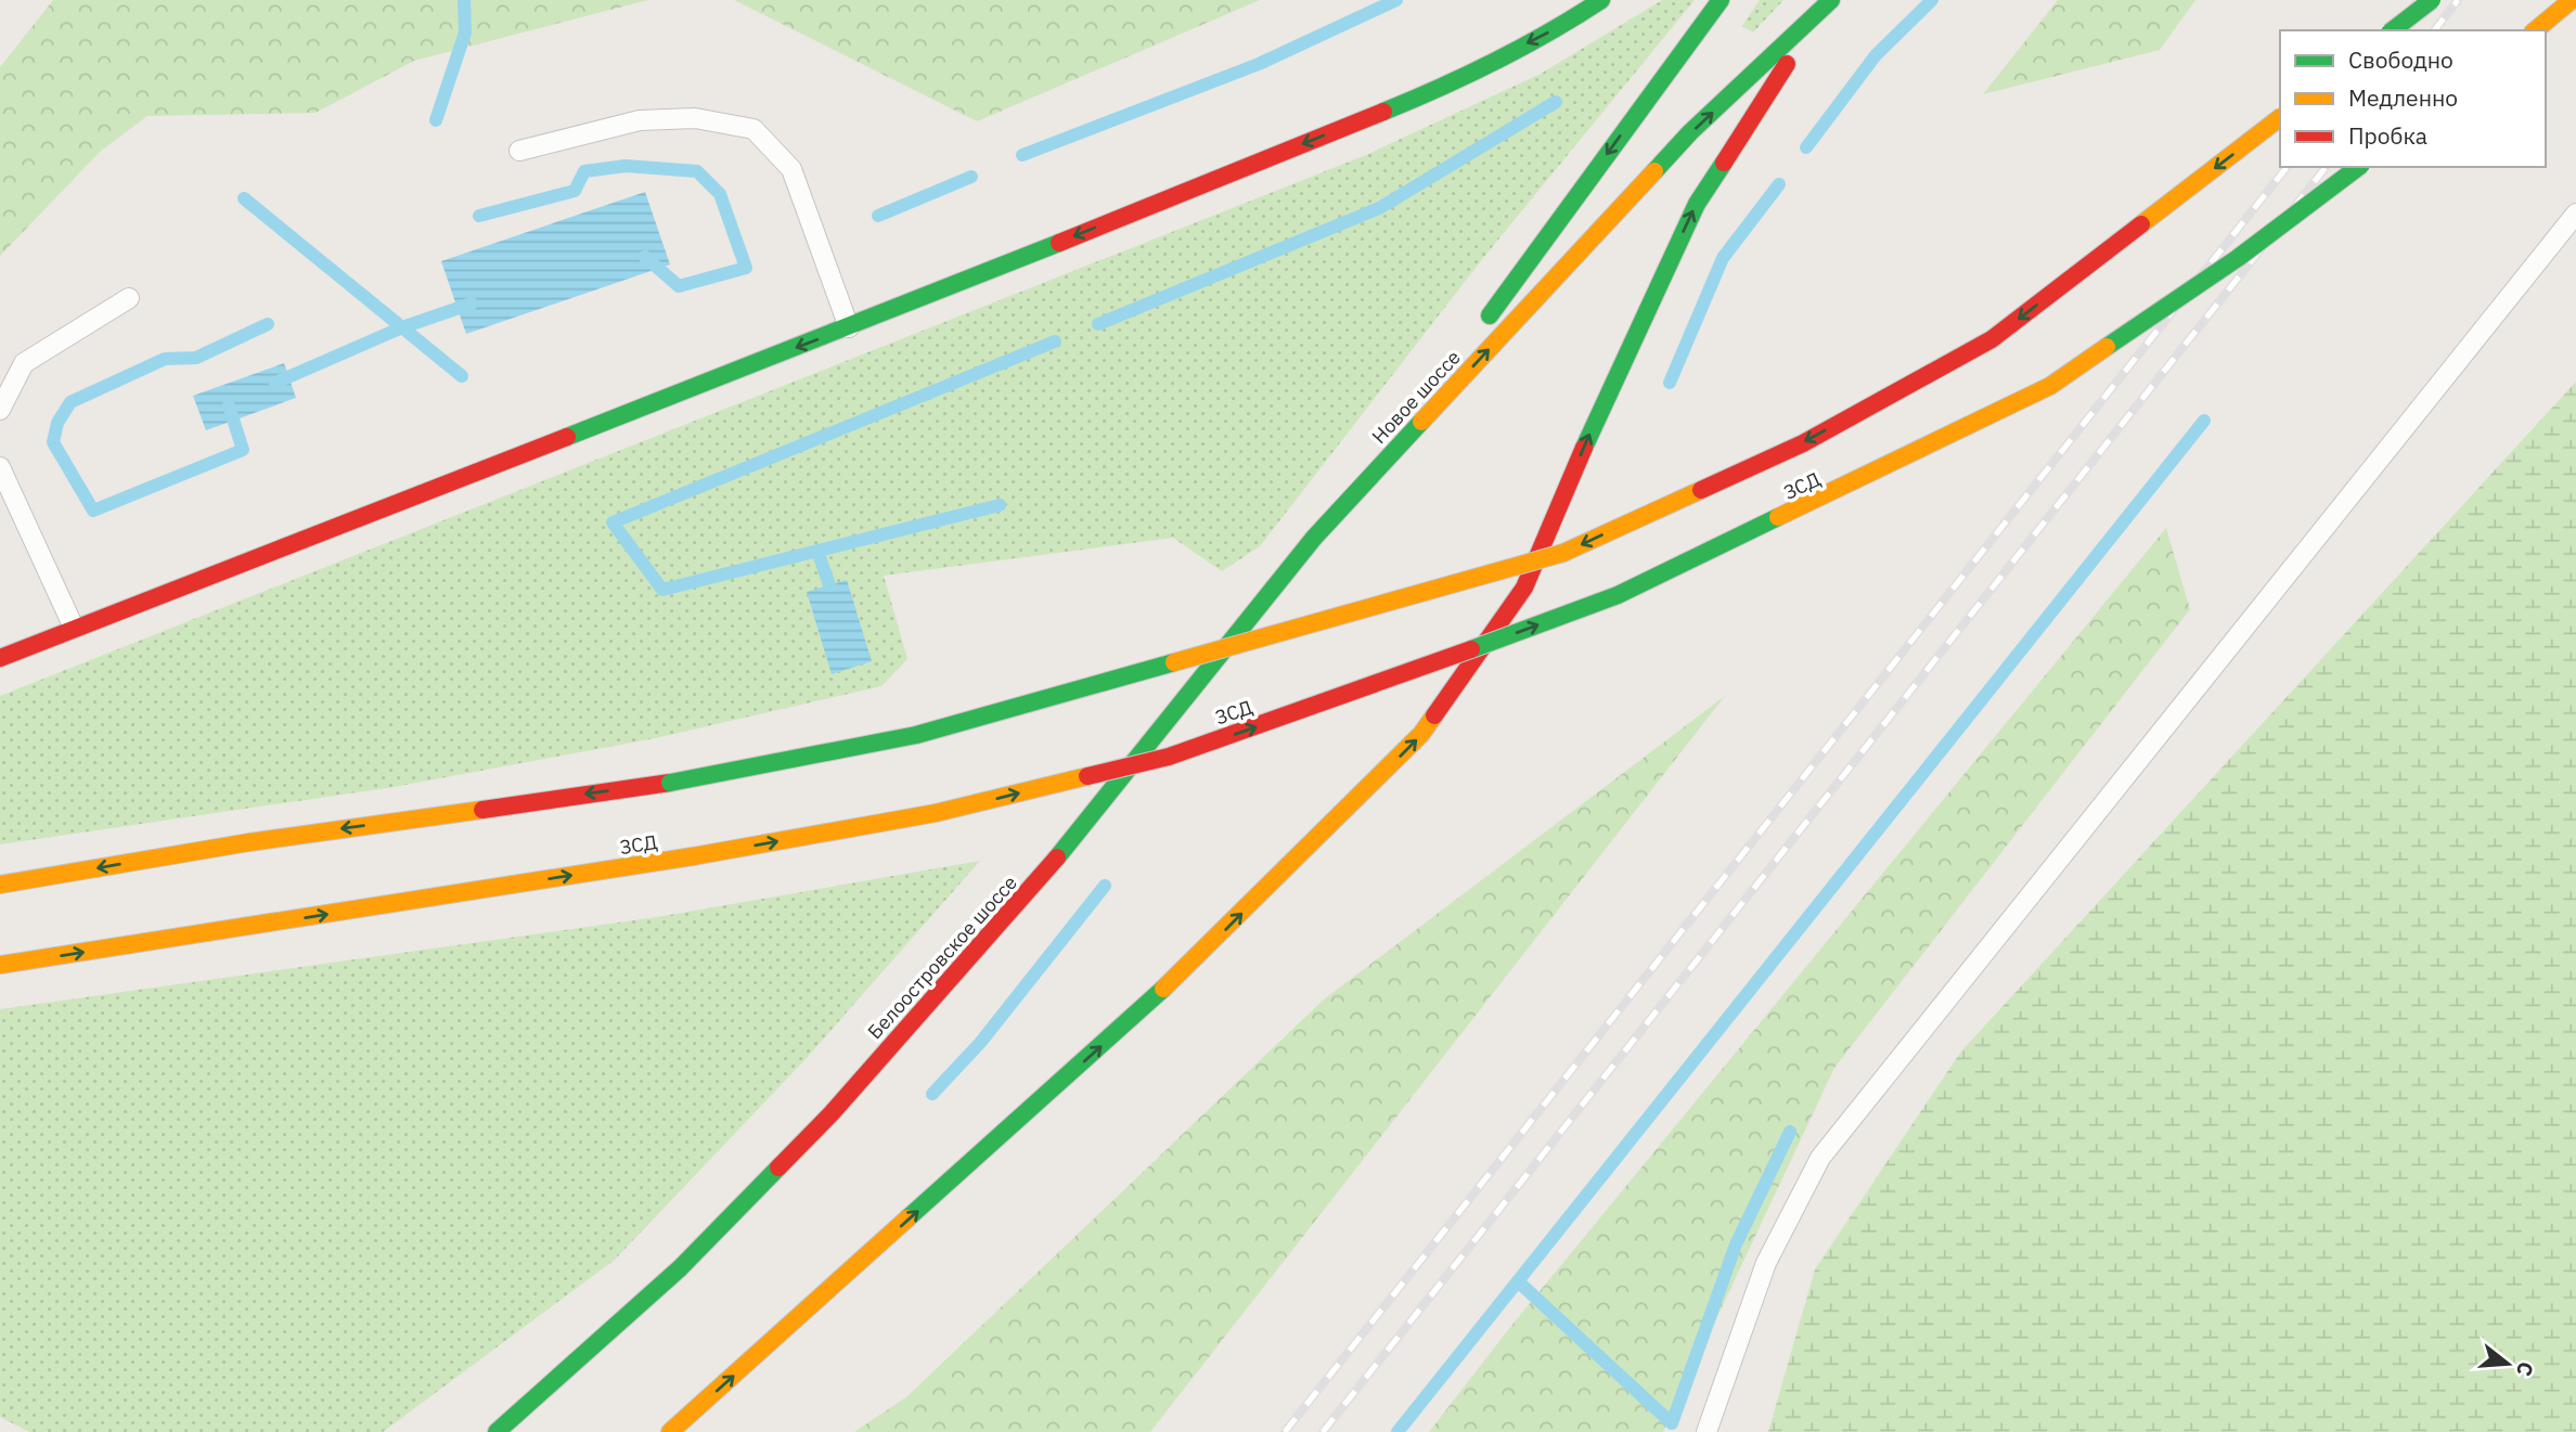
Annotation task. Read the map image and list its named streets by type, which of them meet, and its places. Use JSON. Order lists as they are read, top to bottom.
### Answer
{
  "streets": {
    "main road": ["Новое шоссе", "ЗСД", "Белоостровское шоссе"]
  },
  "crossings": [
    ["Новое шоссе", "Белоостровское шоссе"]
  ],
  "legend": ["Свободно", "Медленно", "Пробка"],
  "north": "right"
}
